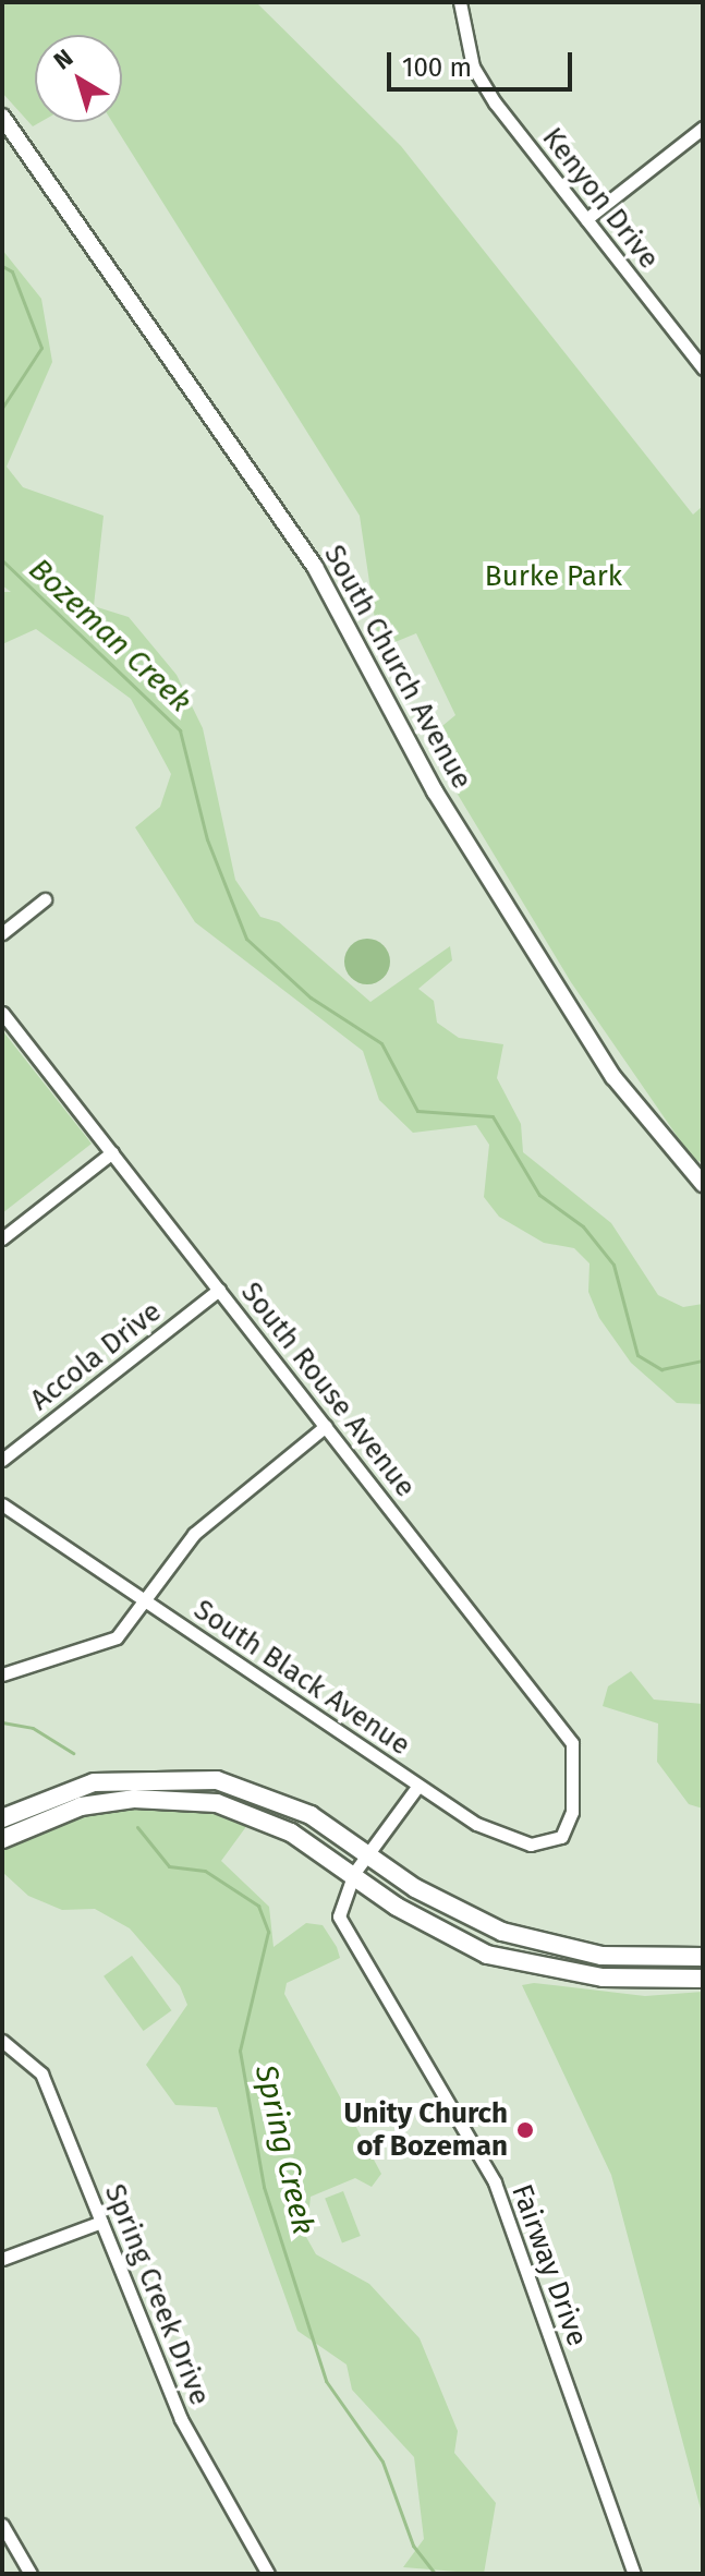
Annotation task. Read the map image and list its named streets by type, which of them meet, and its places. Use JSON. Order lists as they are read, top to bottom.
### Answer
{
  "streets": {
    "street": [
      "Kenyon Drive",
      "South Church Avenue",
      "Accola Drive",
      "South Rouse Avenue",
      "South Black Avenue",
      "Fairway Drive",
      "Spring Creek Drive"
    ]
  },
  "crossings": [
    ["Accola Drive", "South Rouse Avenue"],
    ["South Rouse Avenue", "South Black Avenue"],
    ["South Black Avenue", "Fairway Drive"]
  ],
  "water": ["Bozeman Creek", "Spring Creek"],
  "parks": ["Burke Park"],
  "places": ["Unity Church of Bozeman"],
  "scale_bar": "100 m",
  "north": "top left"
}
